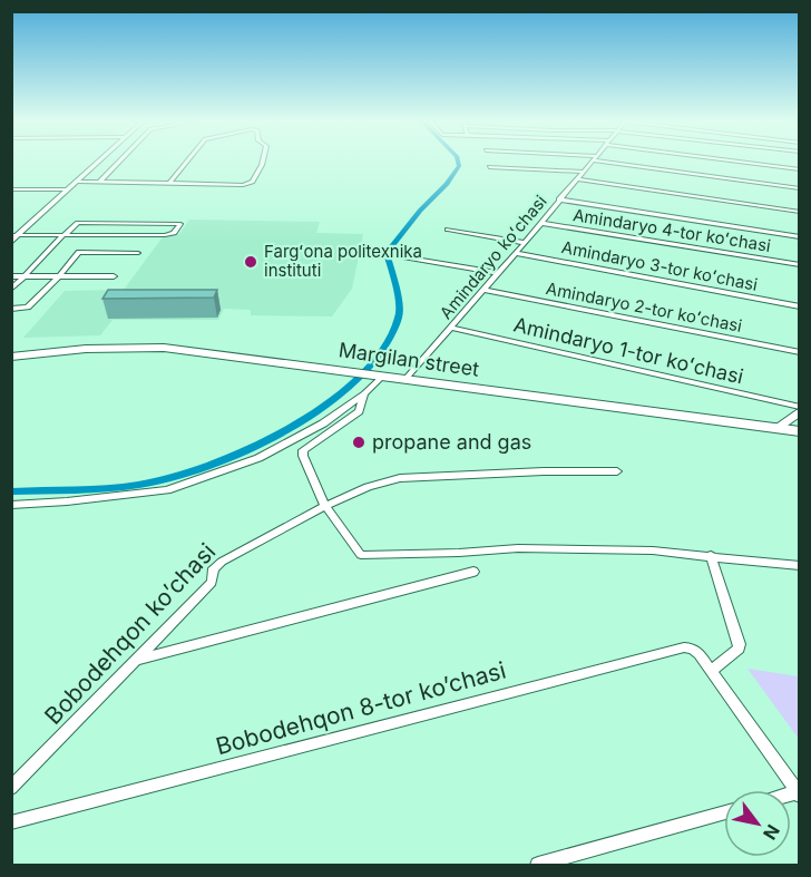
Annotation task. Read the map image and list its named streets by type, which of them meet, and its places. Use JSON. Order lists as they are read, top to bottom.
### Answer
{
  "streets": {
    "main road": ["Margilan street"],
    "street": [
      "Amindaryo 4-tor koʻchasi",
      "Amindaryo koʻchasi",
      "Amindaryo 3-tor koʻchasi",
      "Amindaryo 2-tor koʻchasi",
      "Amindaryo 1-tor koʻchasi",
      "Bobodehqon koʼchasi",
      "Bobodehqon 8-tor koʼchasi"
    ]
  },
  "crossings": [
    ["Amindaryo 4-tor koʻchasi", "Amindaryo koʻchasi"],
    ["Amindaryo koʻchasi", "Amindaryo 3-tor koʻchasi"],
    ["Amindaryo koʻchasi", "Amindaryo 2-tor koʻchasi"],
    ["Amindaryo koʻchasi", "Amindaryo 1-tor koʻchasi"],
    ["Amindaryo koʻchasi", "Margilan street"]
  ],
  "places": ["Fargʻona politexnika instituti", "propane and gas"],
  "north": "bottom right"
}
